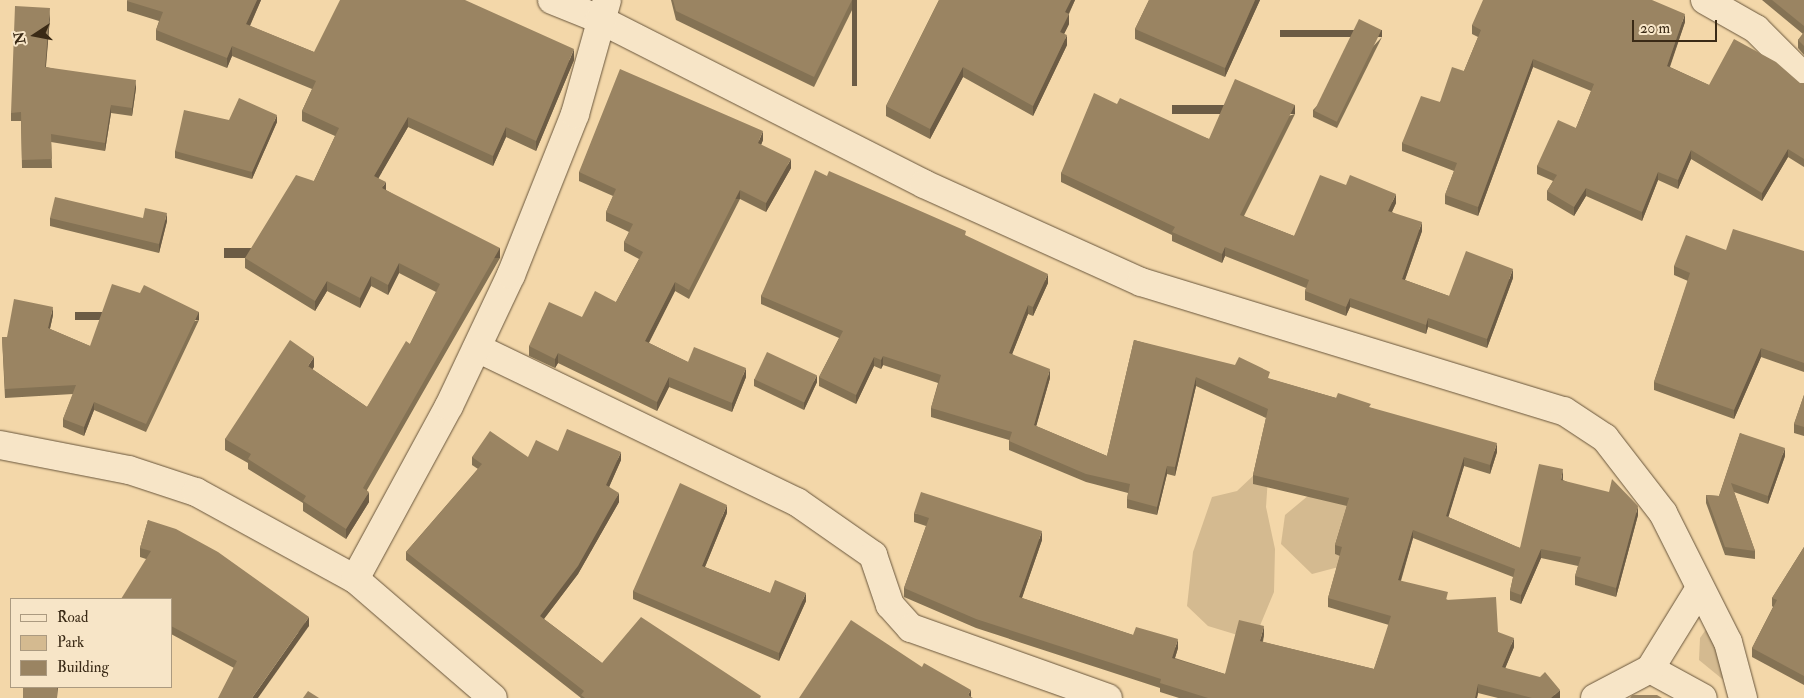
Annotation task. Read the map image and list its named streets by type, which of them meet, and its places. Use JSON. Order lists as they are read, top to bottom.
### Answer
{
  "legend": ["Road", "Park", "Building"],
  "scale_bar": "20 m",
  "north": "left"
}
